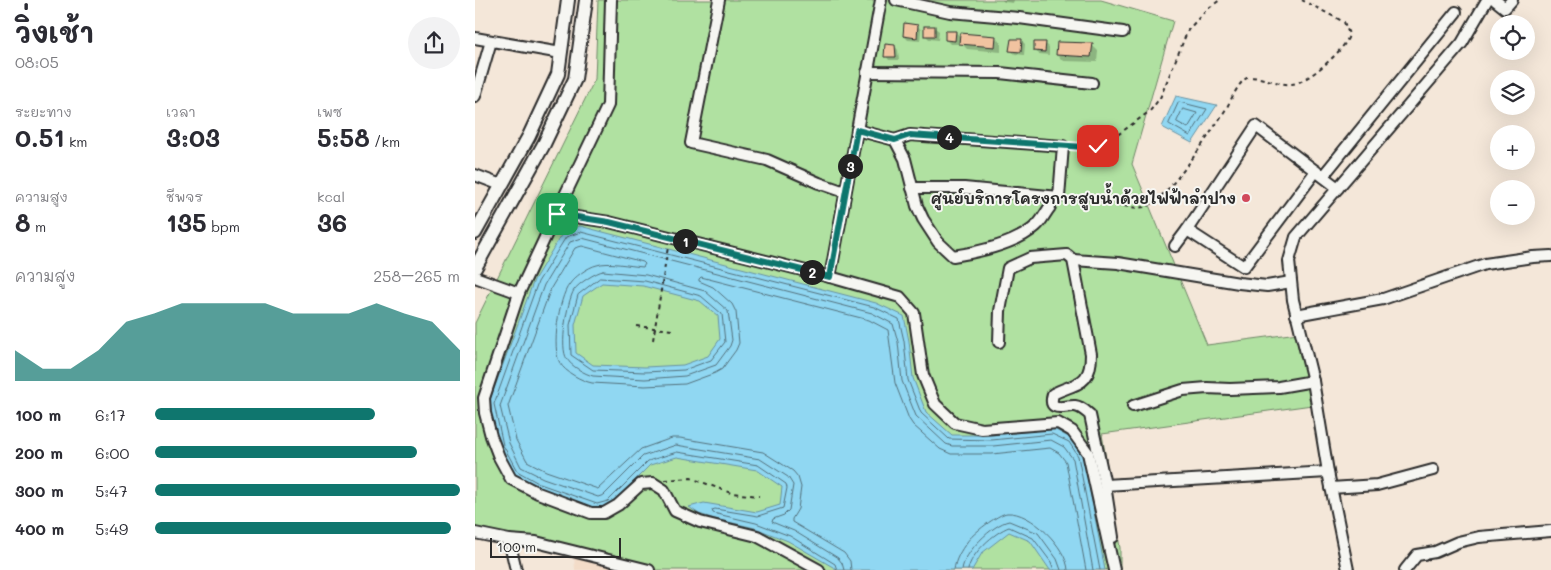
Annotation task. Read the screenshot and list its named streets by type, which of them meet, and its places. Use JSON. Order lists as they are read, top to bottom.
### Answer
{
  "places": ["ศูนย์บริการโครงการสูบน้ำด้วยไฟฟ้าลําปาง"],
  "scale_bar": "100 m",
  "page": {
    "heading": ["วิ่งเช้า", "08:05"],
    "map_buttons": ["+", "−"],
    "stats": [
      ["ระยะทาง", "0.51 km"],
      ["เวลา", "3:03"],
      ["เพซ", "5:58 /km"],
      ["ความสูง", "8 m"],
      ["ชีพจร", "135 bpm"],
      ["kcal", "36"]
    ],
    "pins": [
      "4",
      "3",
      "1",
      "2"
    ],
    "chart": ["ความสูง", "258–265 m"],
    "list": [
      {
        "name": "100 m",
        "note": "6:17"
      },
      {
        "name": "200 m",
        "note": "6:00"
      },
      {
        "name": "300 m",
        "note": "5:47"
      },
      {
        "name": "400 m",
        "note": "5:49"
      }
    ],
    "scale": "100 m"
  }
}
